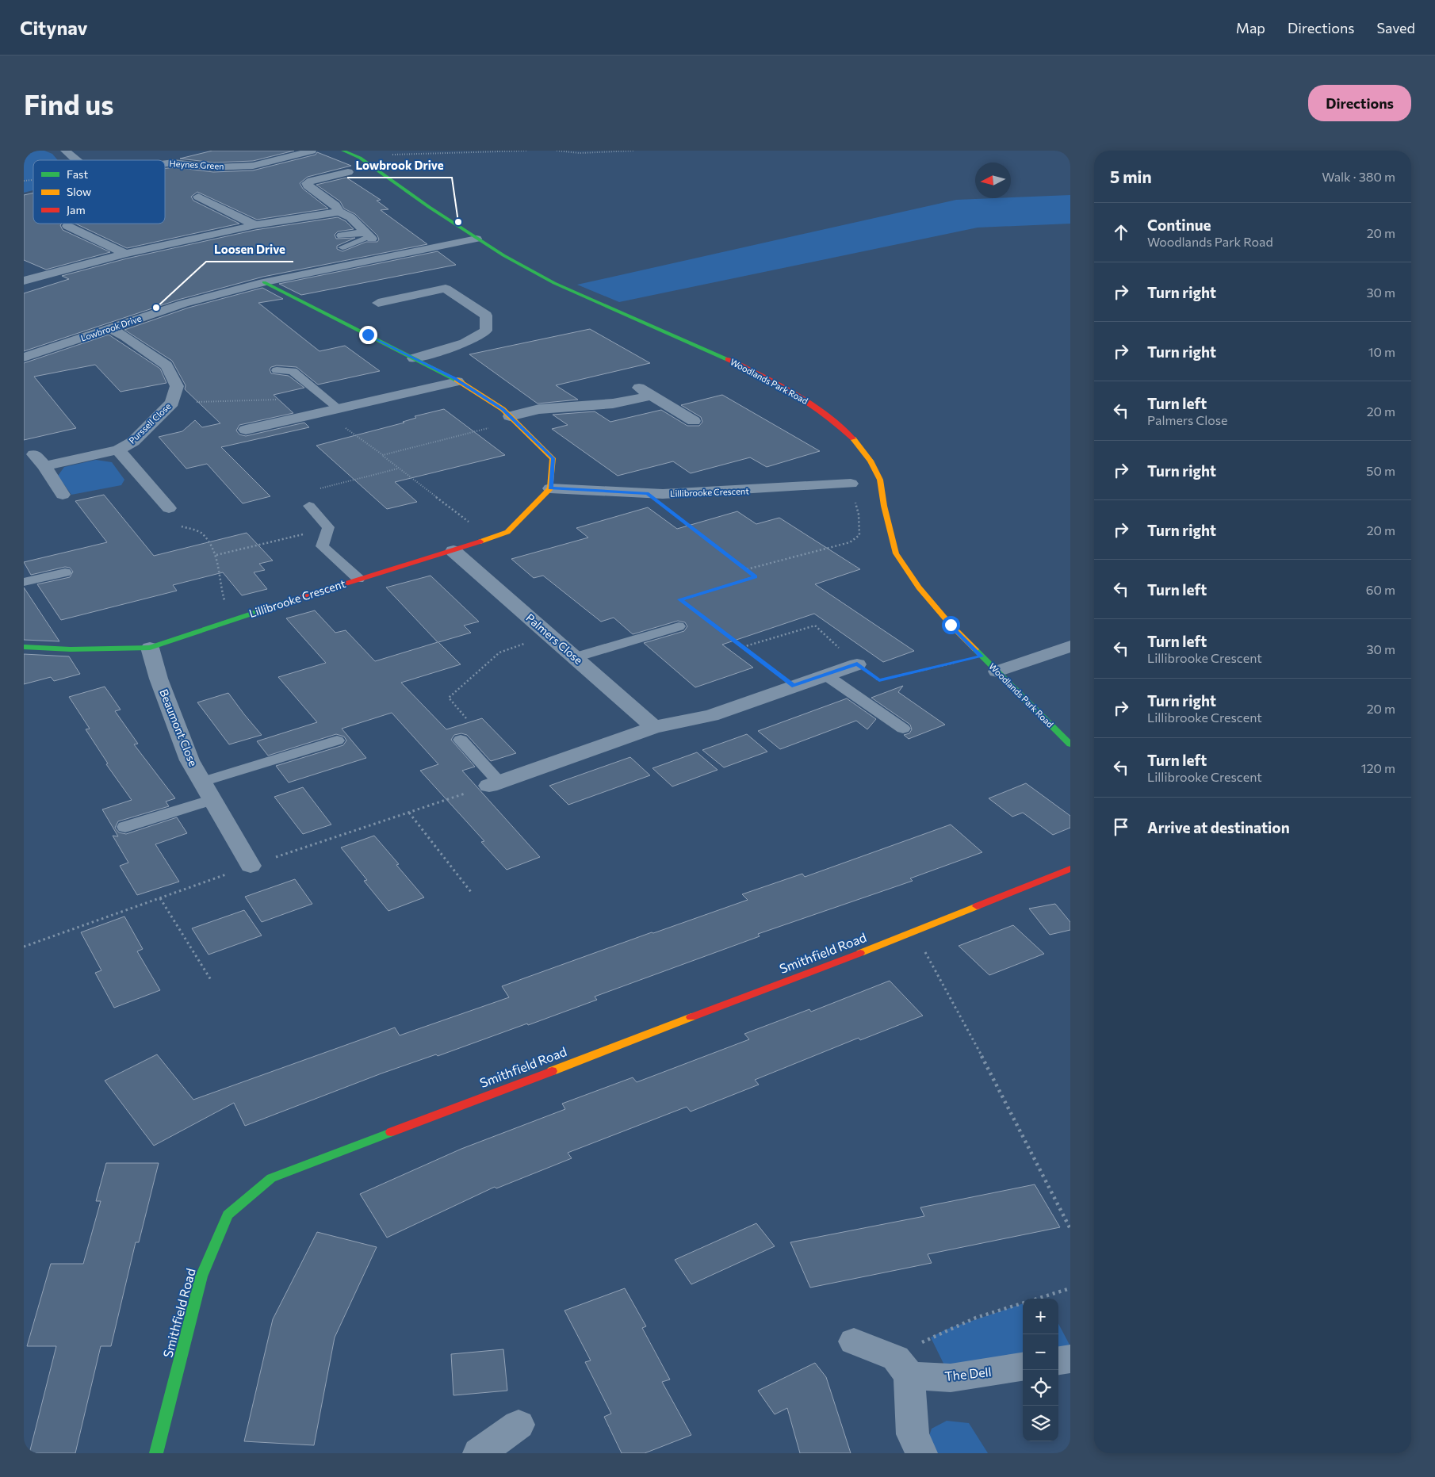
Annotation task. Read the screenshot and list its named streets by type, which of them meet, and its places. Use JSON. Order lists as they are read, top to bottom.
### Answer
{
  "streets": {
    "street": [
      "Heynes Green",
      "Lowbrook Drive",
      "Woodlands Park Road",
      "Purssell Close",
      "Lillibrooke Crescent",
      "Palmers Close",
      "Beaumont Close",
      "Smithfield Road",
      "The Dell"
    ]
  },
  "crossings": [
    ["Lowbrook Drive", "Woodlands Park Road"],
    ["Lowbrook Drive", "Purssell Close"],
    ["Lillibrooke Crescent", "Palmers Close"],
    ["Lillibrooke Crescent", "Beaumont Close"]
  ],
  "places": ["Lowbrook Drive", "Loosen Drive"],
  "legend": ["Fast", "Slow", "Jam"],
  "north": "left",
  "page": {
    "header": "Citynav",
    "nav": ["Map", "Directions", "Saved"],
    "buttons": "Directions",
    "title": "Find us",
    "heading": ["5 min", "Walk · 380 m"],
    "list": [
      ["Continue", "Woodlands Park Road", "20 m"],
      ["Turn right", "30 m"],
      ["Turn right", "10 m"],
      ["Turn left", "Palmers Close", "20 m"],
      ["Turn right", "50 m"],
      ["Turn right", "20 m"],
      ["Turn left", "60 m"],
      ["Turn left", "Lillibrooke Crescent", "30 m"],
      ["Turn right", "Lillibrooke Crescent", "20 m"],
      ["Turn left", "Lillibrooke Crescent", "120 m"],
      "Arrive at destination"
    ],
    "map_buttons": ["+", "−"]
  }
}
